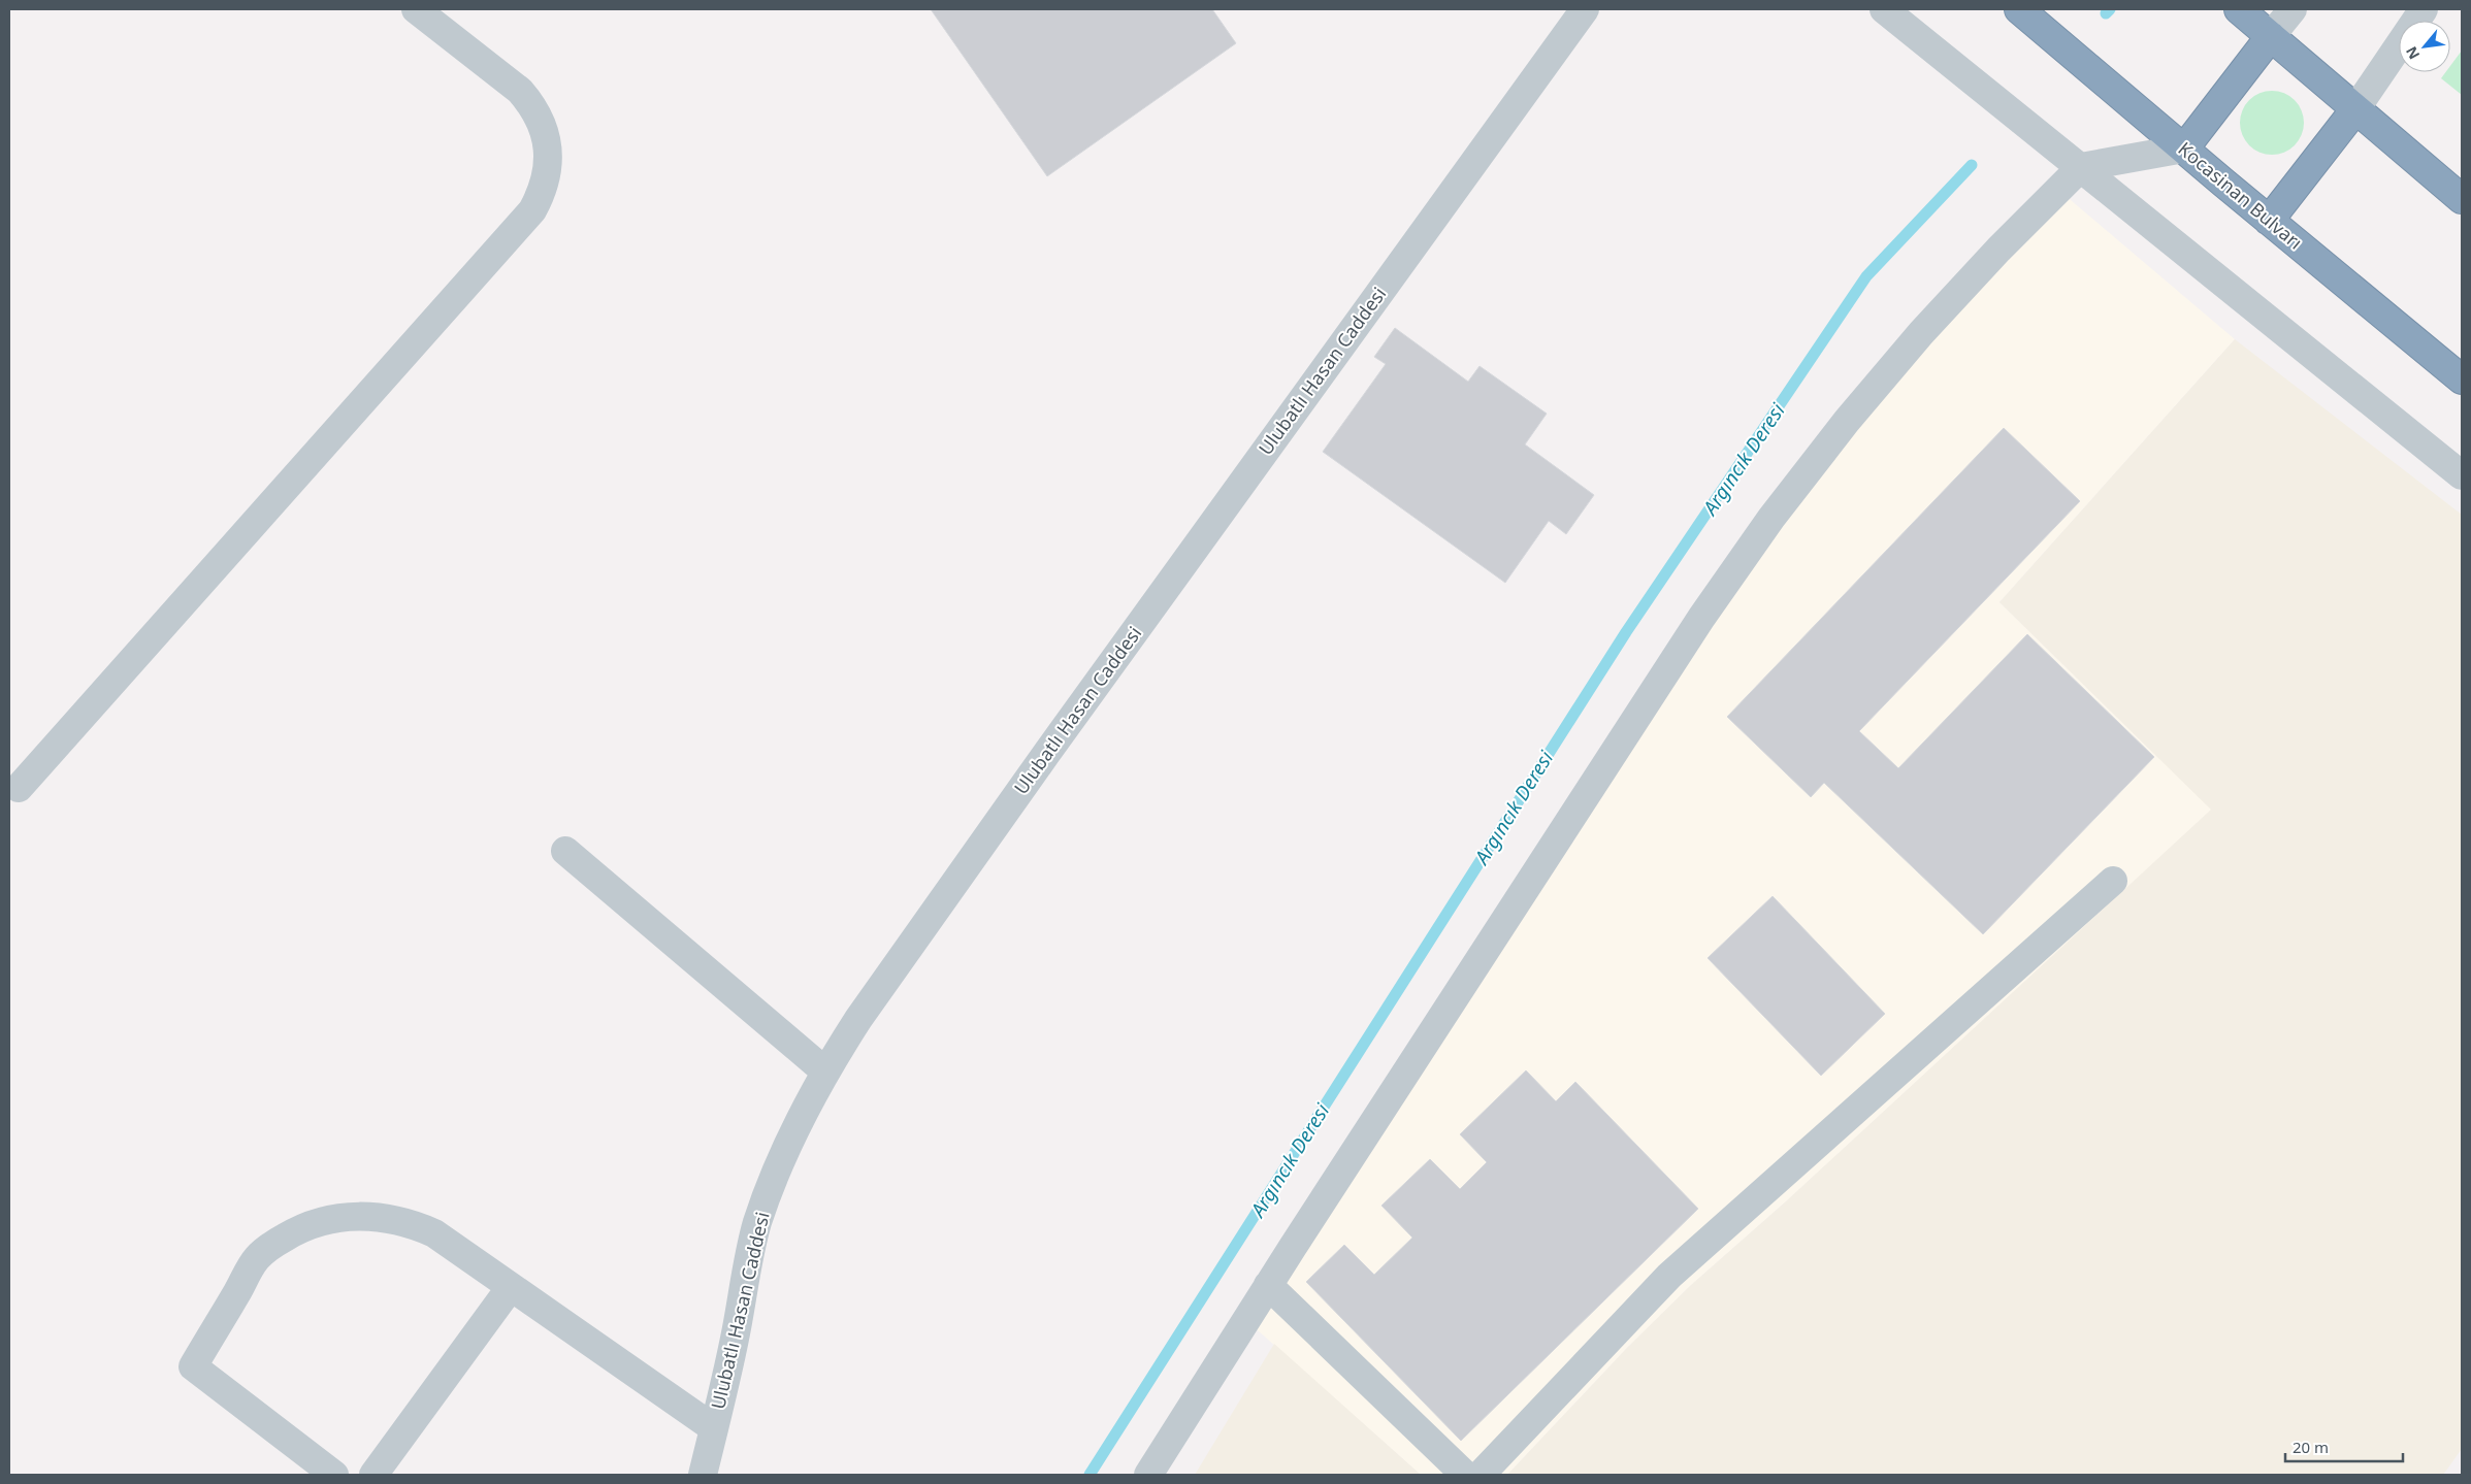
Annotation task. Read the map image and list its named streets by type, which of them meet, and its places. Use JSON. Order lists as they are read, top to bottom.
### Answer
{
  "streets": {
    "highway": ["Kocasinan Bulvarı"],
    "street": ["Ulubatlı Hasan Caddesi"]
  },
  "water": ["Argıncık Deresi"],
  "scale_bar": "20 m",
  "north": "bottom left"
}
